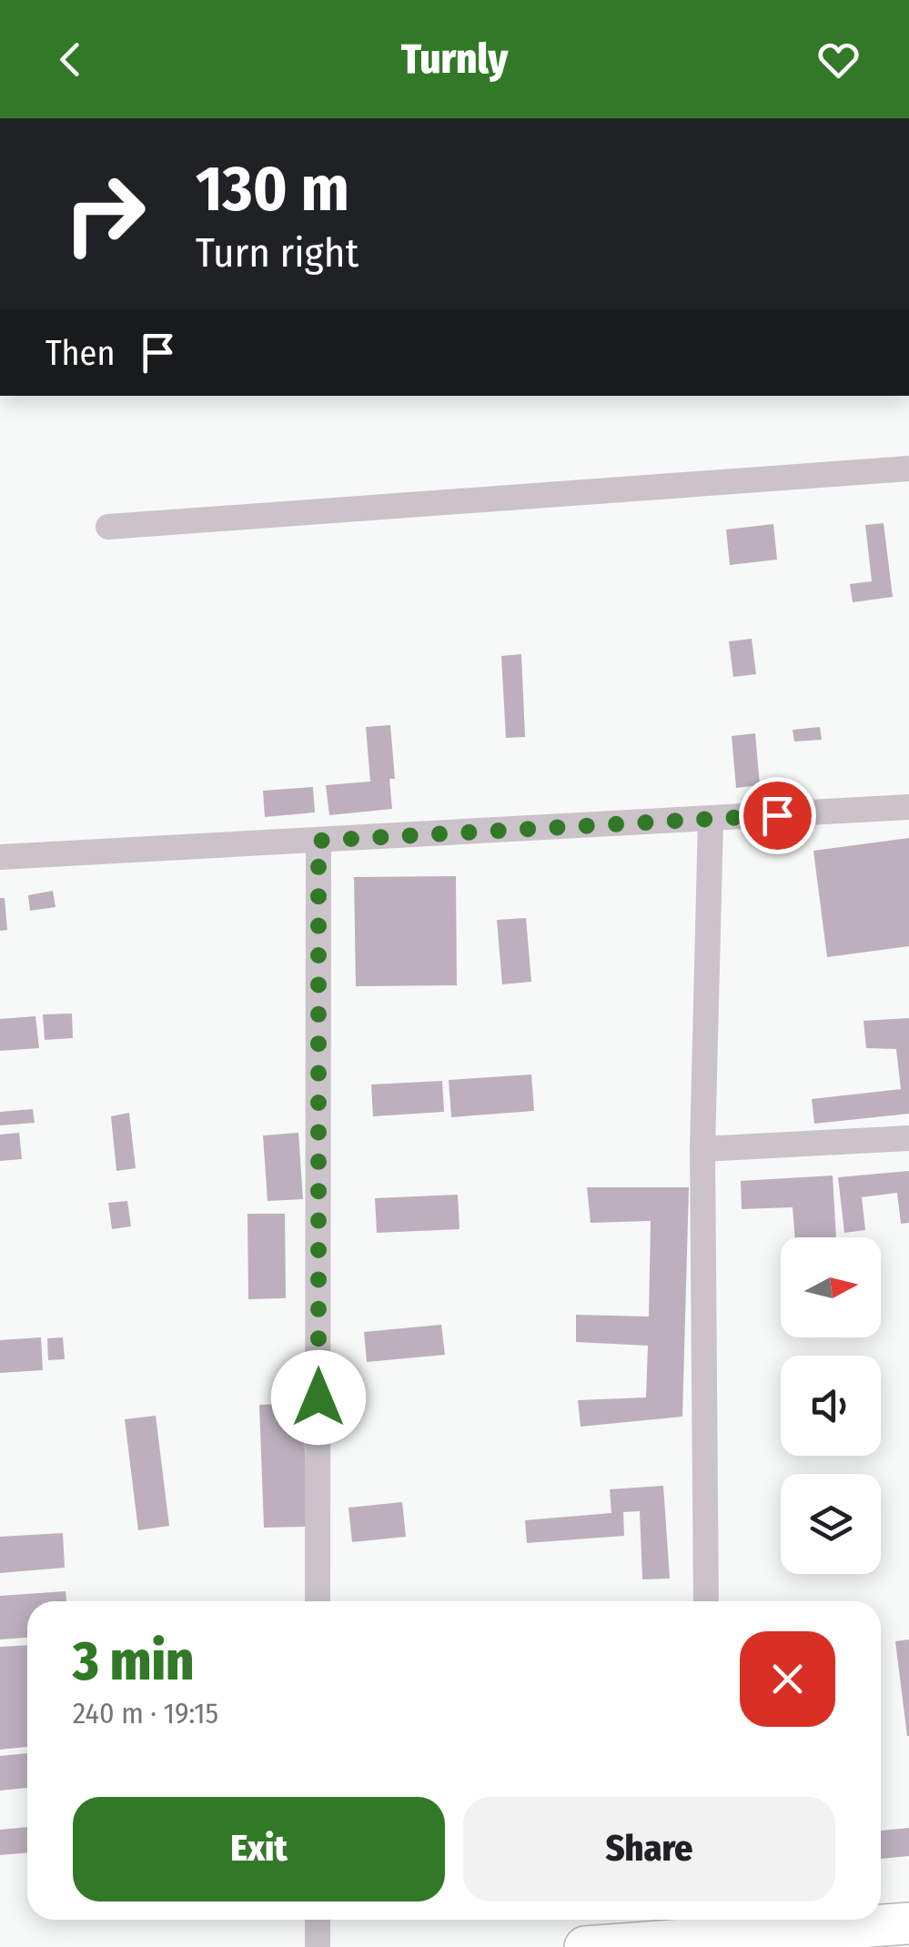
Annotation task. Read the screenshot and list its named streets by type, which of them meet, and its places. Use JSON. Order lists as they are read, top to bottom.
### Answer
{
  "north": "right",
  "page": {
    "header": "Turnly",
    "turn": ["130 m", "Turn right"],
    "then": "Then",
    "heading": ["3 min", "240 m · 19:15"],
    "buttons": ["Exit", "Share"]
  }
}
